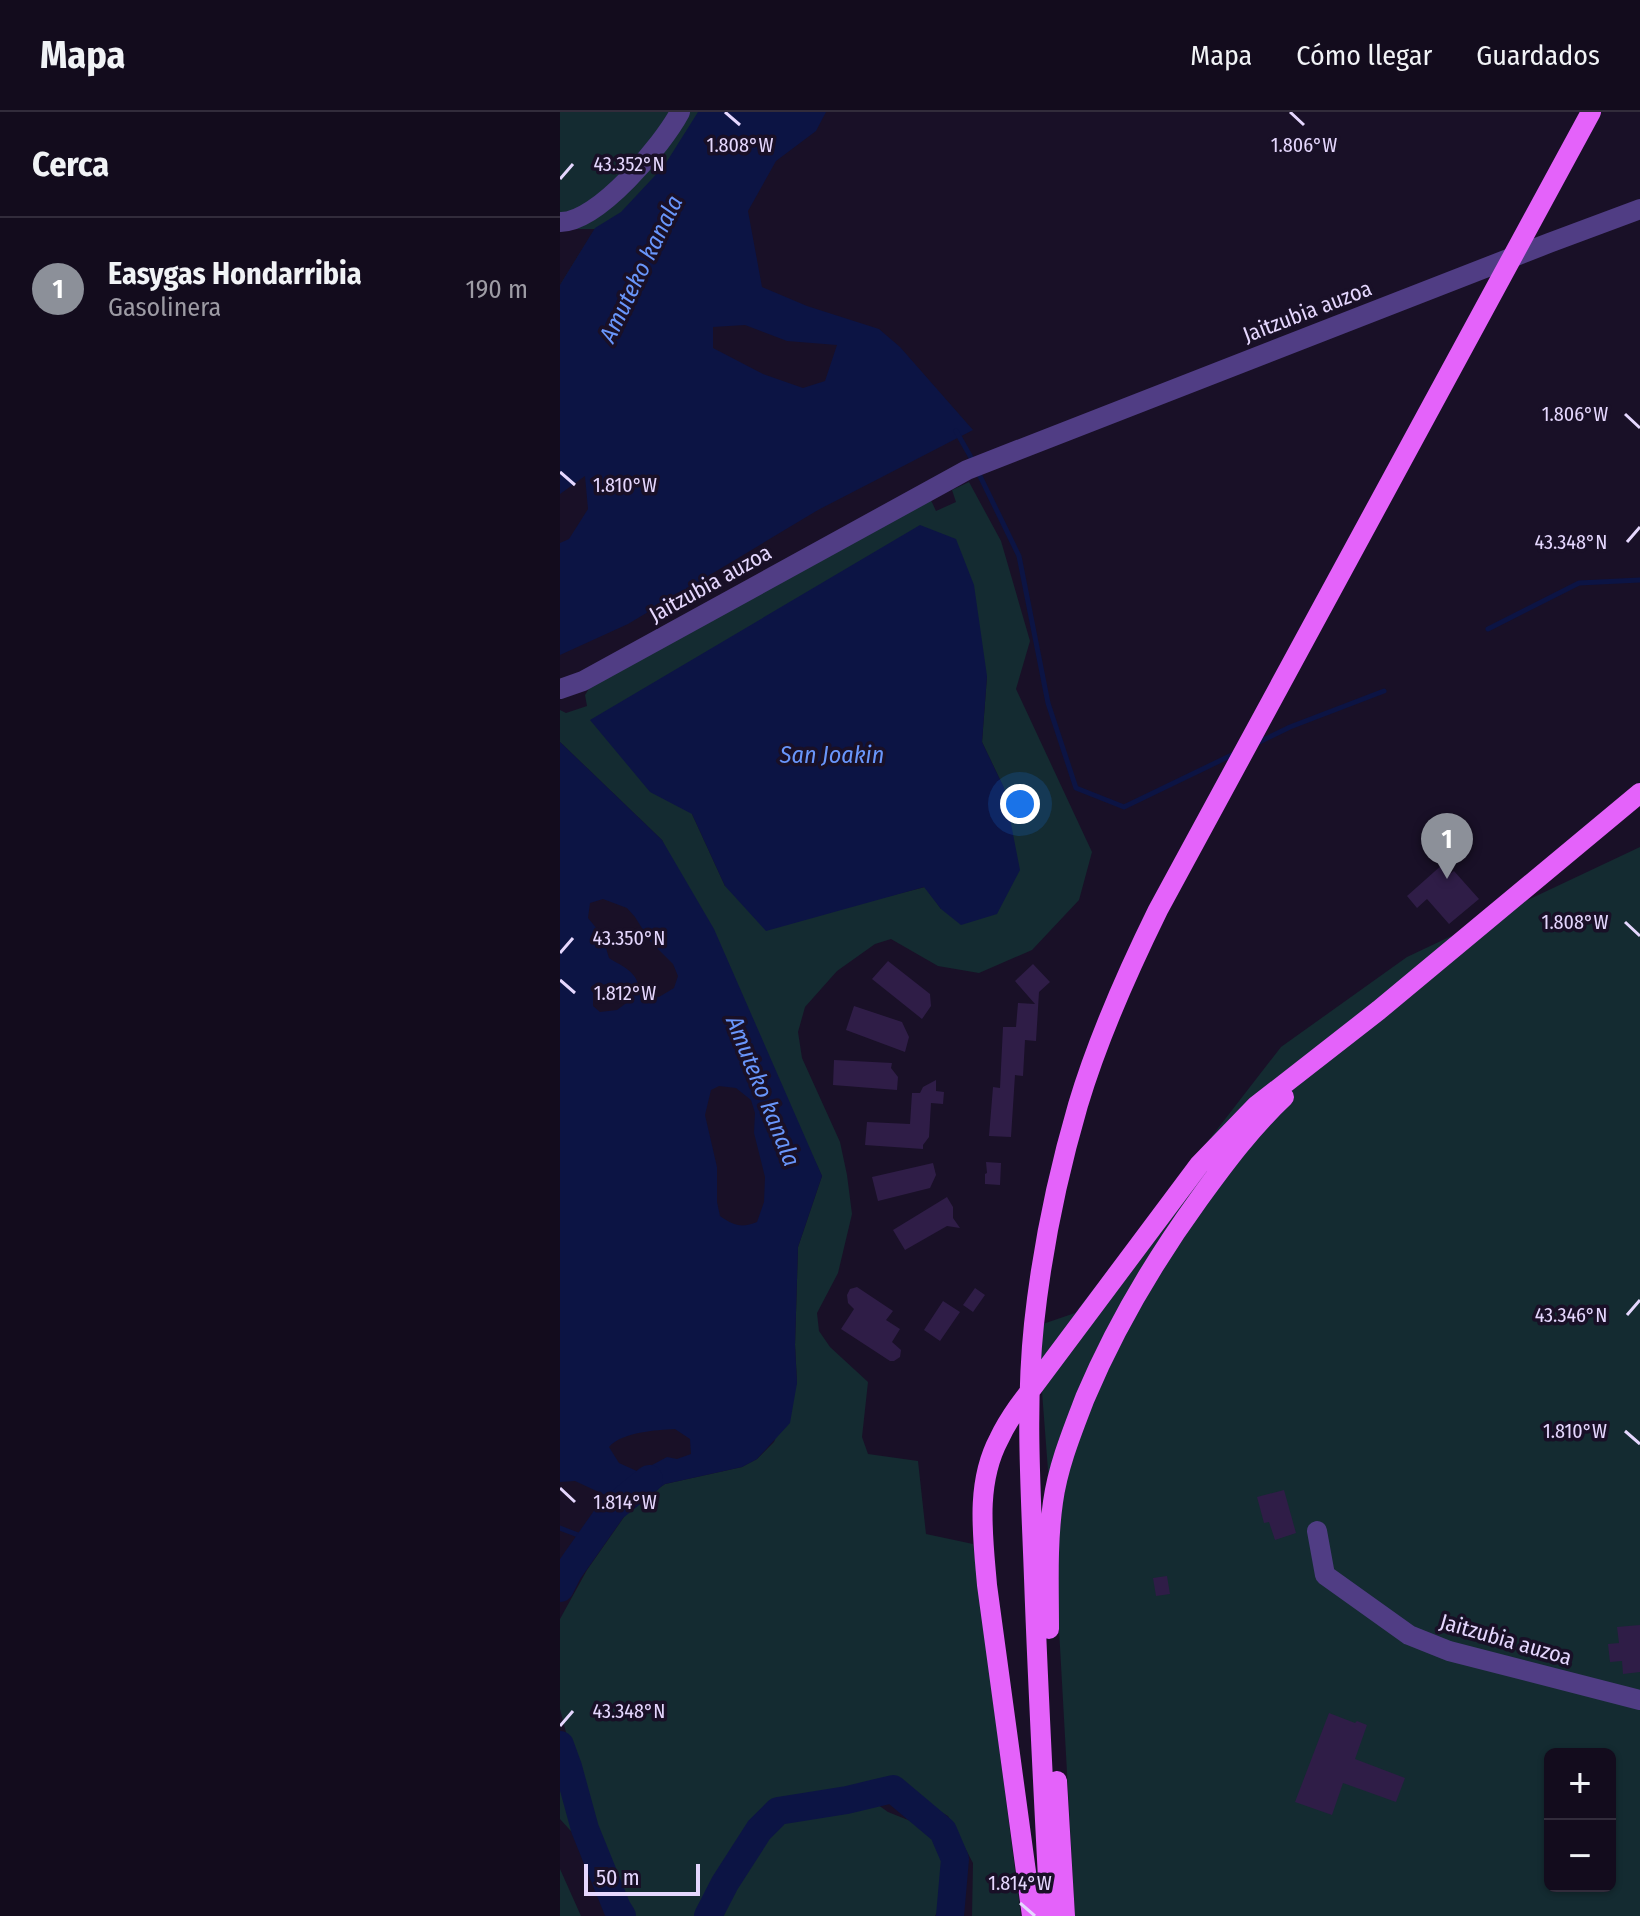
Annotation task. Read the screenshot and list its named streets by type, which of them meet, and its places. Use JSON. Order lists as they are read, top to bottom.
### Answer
{
  "streets": {
    "street": ["Jaitzubia auzoa"]
  },
  "water": ["Amuteko kanala", "San Joakin"],
  "scale_bar": "50 m",
  "page": {
    "header": "Mapa",
    "nav": ["Mapa", "Cómo llegar", "Guardados"],
    "heading": "Cerca",
    "list": [
      {
        "mark": "1",
        "name": "Easygas Hondarribia",
        "note": "Gasolinera",
        "value": "190 m"
      }
    ],
    "pins": "1",
    "map_buttons": ["+", "−"],
    "scale": "50 m"
  },
  "coordinates": [
    "1.808°W",
    "1.806°W",
    "43.352°N",
    "1.810°W",
    "43.348°N",
    "43.350°N",
    "1.812°W",
    "43.346°N",
    "1.814°W"
  ]
}
